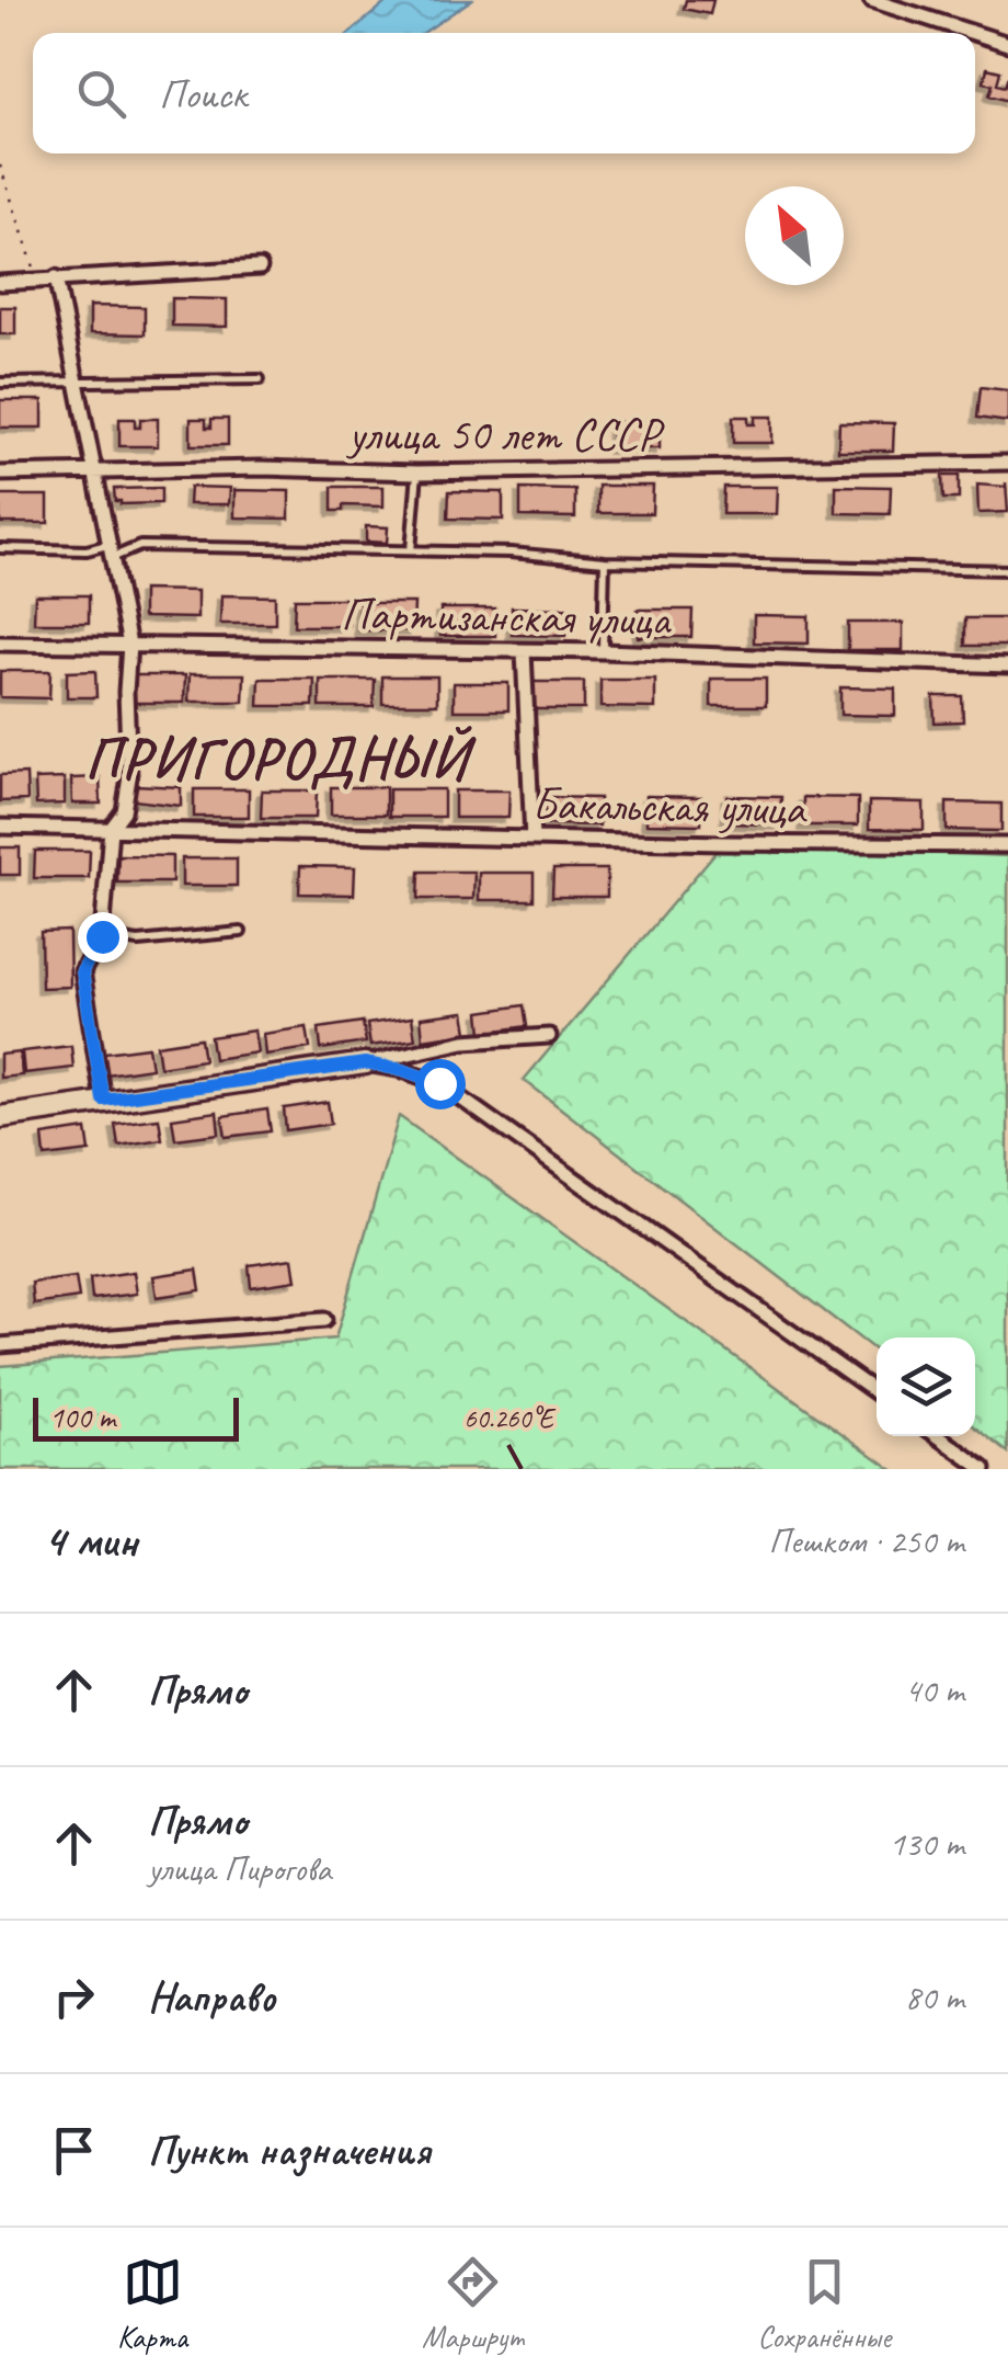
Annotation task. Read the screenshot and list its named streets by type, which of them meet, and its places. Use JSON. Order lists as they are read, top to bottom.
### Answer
{
  "streets": {
    "street": ["улица 50 лет СССР", "Партизанская улица", "Бакальская улица"]
  },
  "districts": ["ПРИГОРОДНЫЙ"],
  "scale_bar": "100 m",
  "north": "top left",
  "page": {
    "search": "Поиск",
    "scale": "100 m",
    "heading": ["4 мин", "Пешком · 250 m"],
    "list": [
      ["Прямо", "40 m"],
      ["Прямо", "улица Пирогова", "130 m"],
      ["Направо", "80 m"],
      "Пункт назначения"
    ],
    "nav": ["Карта", "Маршрут", "Сохранённые"]
  },
  "coordinates": ["60.260°E"]
}
